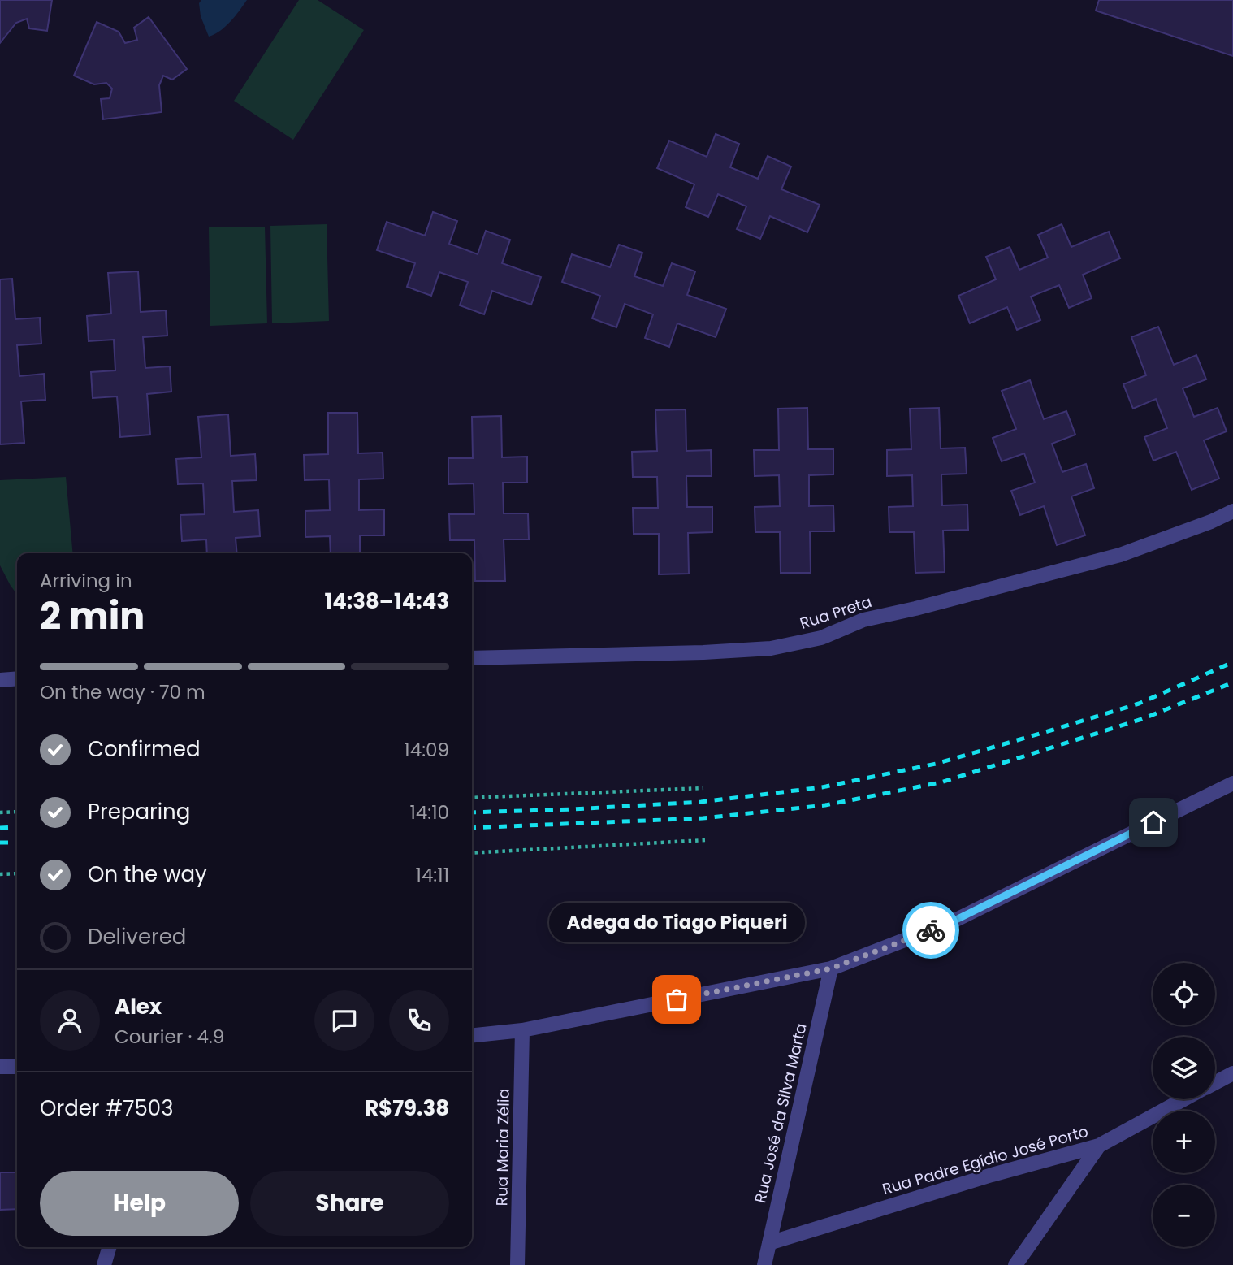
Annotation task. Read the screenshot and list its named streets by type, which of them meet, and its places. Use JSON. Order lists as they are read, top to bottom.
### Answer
{
  "streets": {
    "street": [
      "Rua Preta",
      "Rua José da Silva Marta",
      "Rua Maria Zélia",
      "Rua Padre Egídio José Porto"
    ]
  },
  "crossings": [
    ["Rua José da Silva Marta", "Rua Padre Egídio José Porto"]
  ],
  "places": ["Adega do Tiago Piqueri"],
  "page": {
    "heading": ["2 min", "Arriving in", "14:38–14:43"],
    "panel": [
      "Alex",
      "Courier · 4.9",
      "Order #7503",
      "R$79.38"
    ],
    "bar": "On the way · 70 m",
    "list": [
      ["Confirmed", "14:09"],
      ["Preparing", "14:10"],
      ["On the way", "14:11"],
      "Delivered"
    ],
    "bubble": "Adega do Tiago Piqueri",
    "map_buttons": ["+", "−"],
    "buttons": ["Help", "Share"]
  }
}
